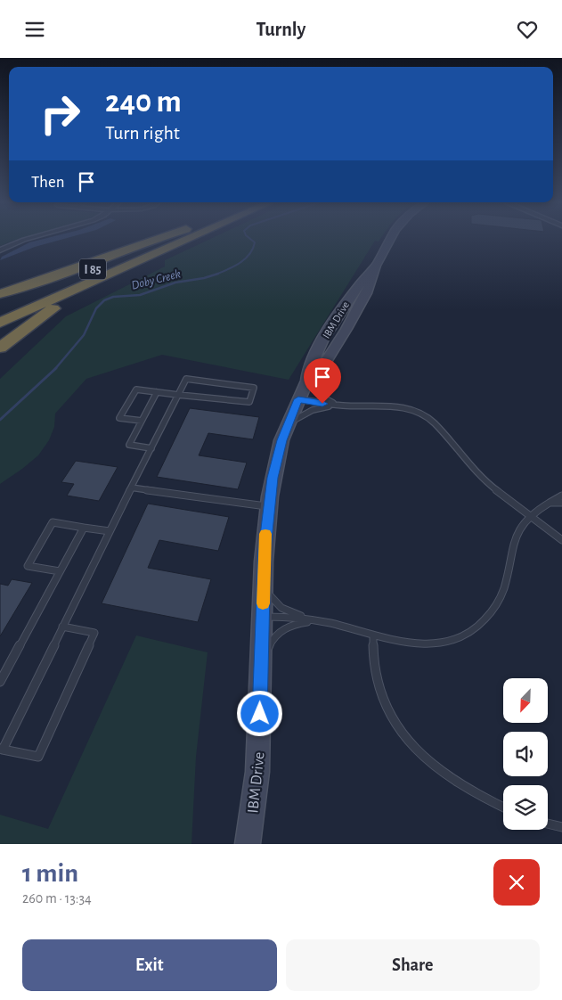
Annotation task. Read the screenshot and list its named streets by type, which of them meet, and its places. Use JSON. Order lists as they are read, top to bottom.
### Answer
{
  "streets": {
    "highway": ["I 85"],
    "street": ["IBM Drive"]
  },
  "water": ["Doby Creek"],
  "north": "bottom left",
  "page": {
    "header": "Turnly",
    "turn": ["240 m", "Turn right"],
    "then": "Then",
    "heading": ["1 min", "260 m · 13:34"],
    "buttons": ["Exit", "Share"]
  }
}
